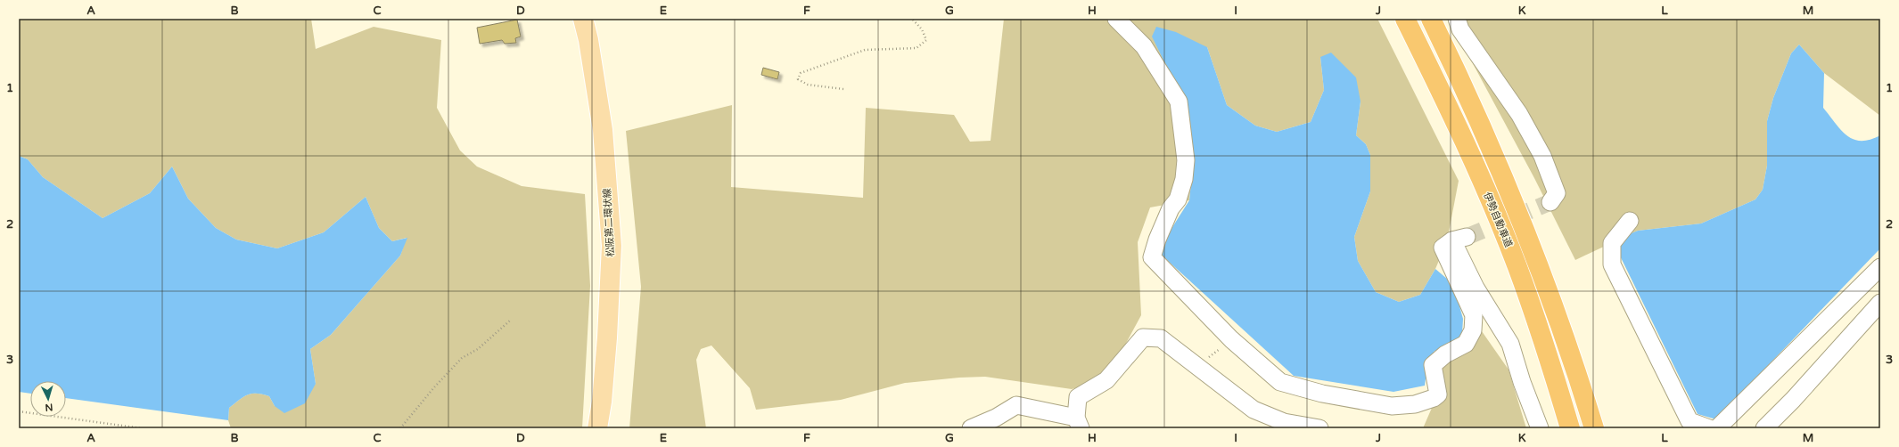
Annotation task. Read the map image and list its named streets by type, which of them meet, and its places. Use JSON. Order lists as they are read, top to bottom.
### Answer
{
  "streets": {
    "highway": ["伊勢自動車道"],
    "main road": ["松阪第二環状線"]
  },
  "north": "bottom",
  "grid": {
    "columns": [
      "A",
      "B",
      "C",
      "D",
      "E",
      "F",
      "G",
      "H",
      "I",
      "J",
      "K",
      "L",
      "M"
    ],
    "rows": ["1", "2", "3"]
  }
}
